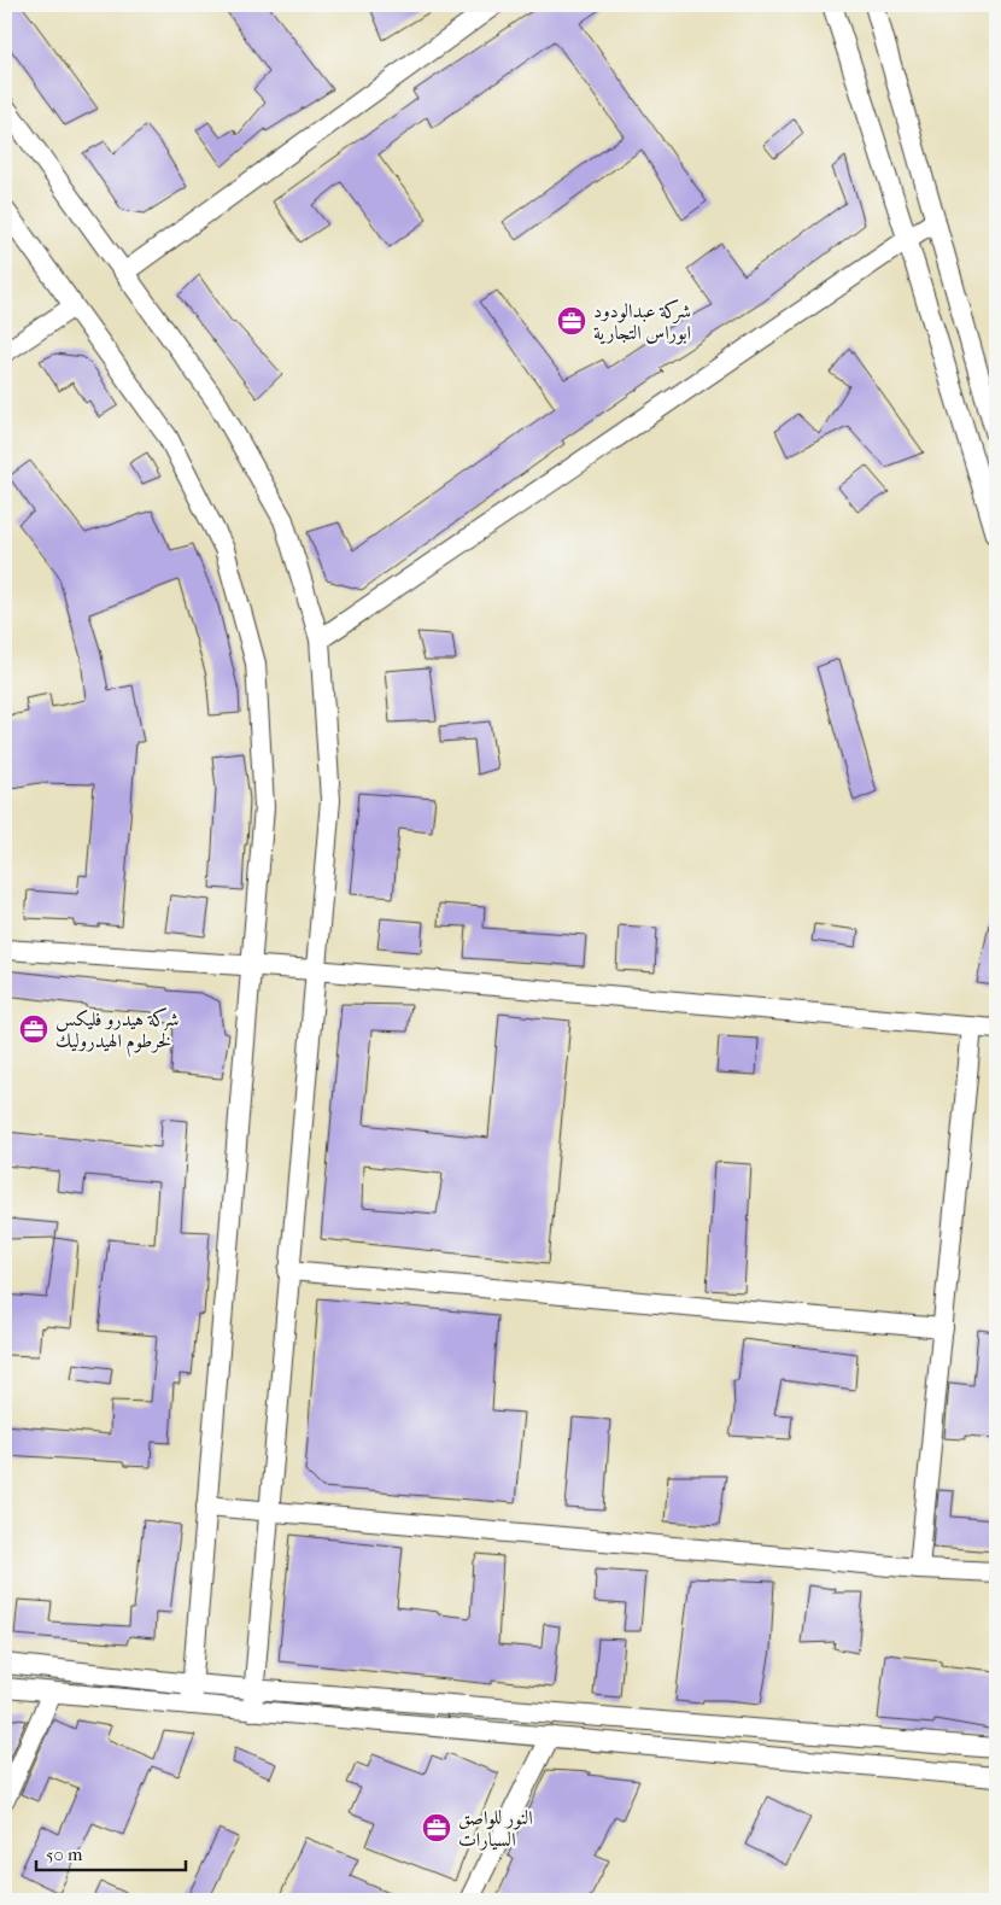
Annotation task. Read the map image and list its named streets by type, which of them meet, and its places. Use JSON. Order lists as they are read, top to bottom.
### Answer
{
  "places": {
    "office": ["شركة عبدالودود ابوراس التجارية", "شركة هيدرو فليكس لخرطوم الهيدروليك", "النور للواصق السيارات"]
  },
  "scale_bar": "50 m"
}
